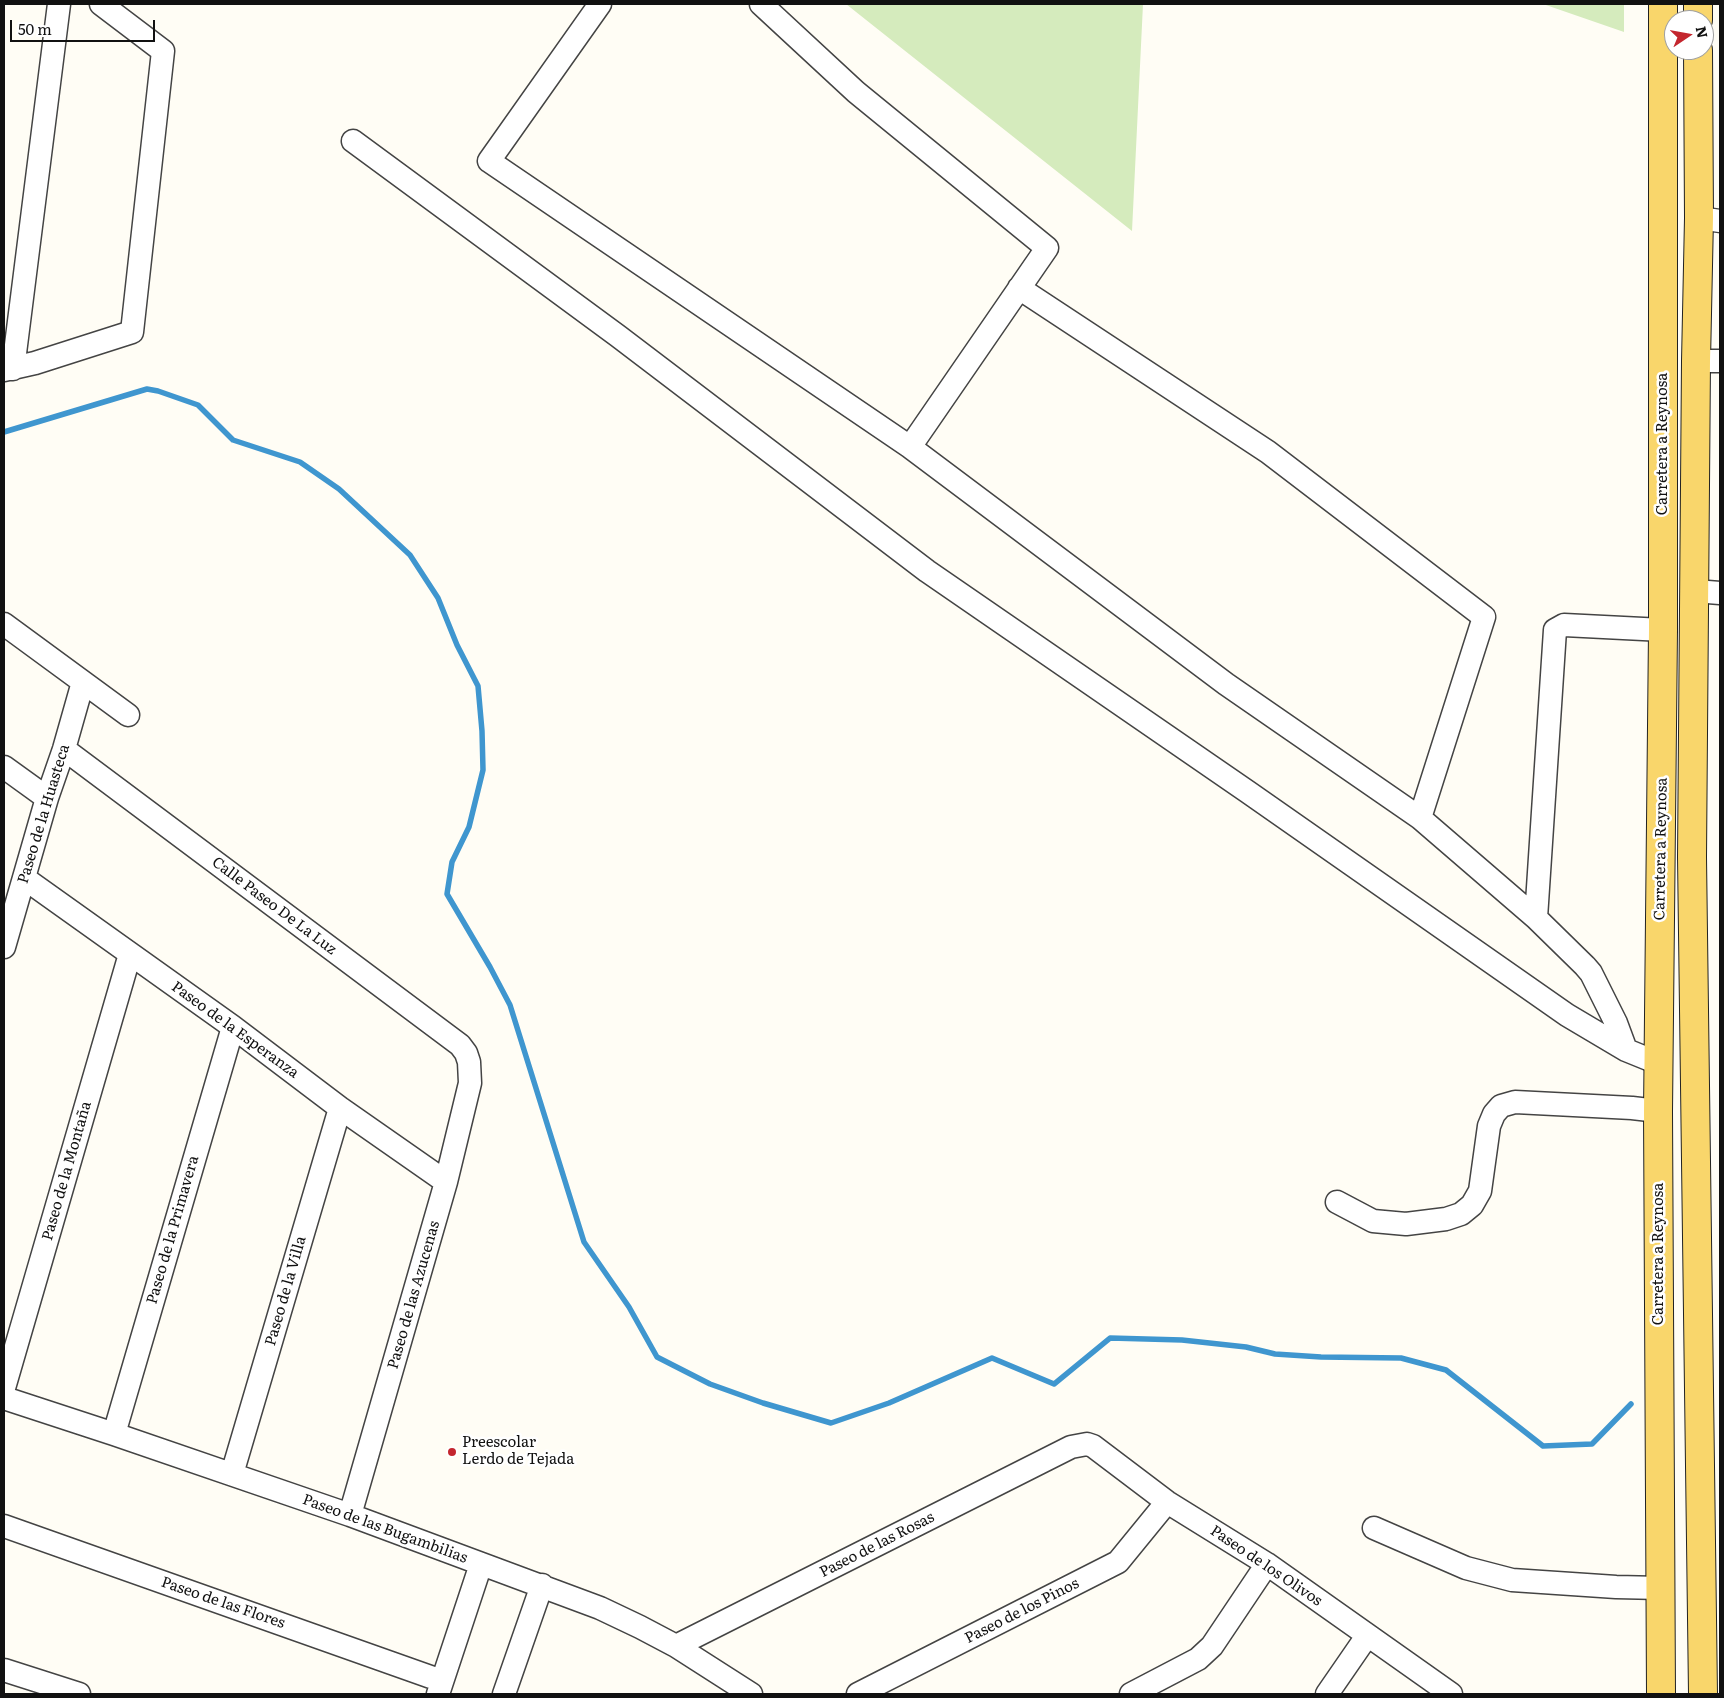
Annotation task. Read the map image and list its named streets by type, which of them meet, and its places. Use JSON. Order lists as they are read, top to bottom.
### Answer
{
  "streets": {
    "main road": ["Carretera a Reynosa"],
    "street": [
      "Paseo de la Huasteca",
      "Calle Paseo De La Luz",
      "Paseo de la Esperanza",
      "Paseo de la Montaña",
      "Paseo de la Primavera",
      "Paseo de la Villa",
      "Paseo de las Azucenas",
      "Paseo de las Bugambilias",
      "Paseo de las Rosas",
      "Paseo de los Olivos",
      "Paseo de las Flores",
      "Paseo de los Pinos"
    ]
  },
  "crossings": [
    ["Paseo de la Huasteca", "Calle Paseo De La Luz"],
    ["Paseo de la Huasteca", "Paseo de la Esperanza"],
    ["Calle Paseo De La Luz", "Paseo de las Azucenas"],
    ["Paseo de la Esperanza", "Paseo de la Montaña"],
    ["Paseo de la Esperanza", "Paseo de la Primavera"],
    ["Paseo de la Esperanza", "Paseo de la Villa"],
    ["Paseo de la Esperanza", "Paseo de las Azucenas"],
    ["Paseo de la Primavera", "Paseo de las Bugambilias"],
    ["Paseo de la Villa", "Paseo de las Bugambilias"],
    ["Paseo de las Azucenas", "Paseo de las Bugambilias"],
    ["Paseo de las Bugambilias", "Paseo de las Rosas"],
    ["Paseo de las Rosas", "Paseo de los Olivos"],
    ["Paseo de los Olivos", "Paseo de los Pinos"]
  ],
  "places": ["Preescolar Lerdo de Tejada"],
  "scale_bar": "50 m",
  "north": "right"
}
